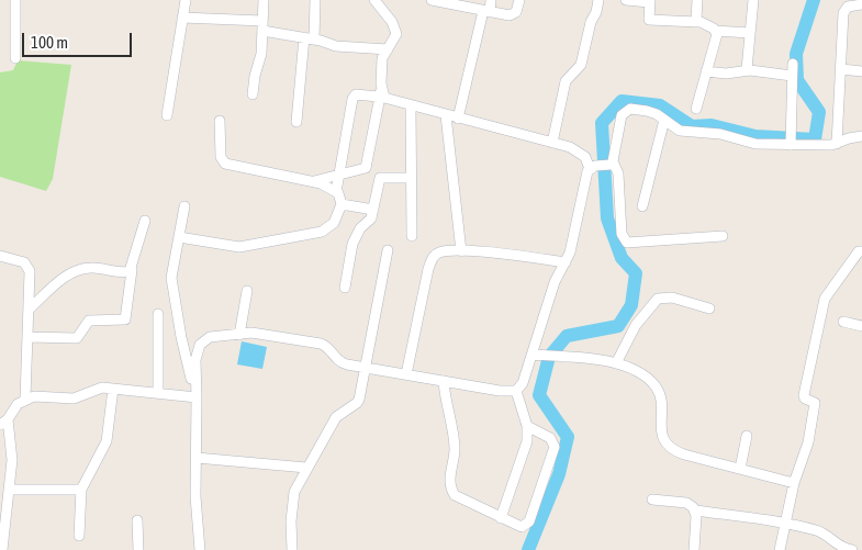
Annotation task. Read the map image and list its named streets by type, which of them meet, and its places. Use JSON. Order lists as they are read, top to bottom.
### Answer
{
  "scale_bar": "100 m"
}
